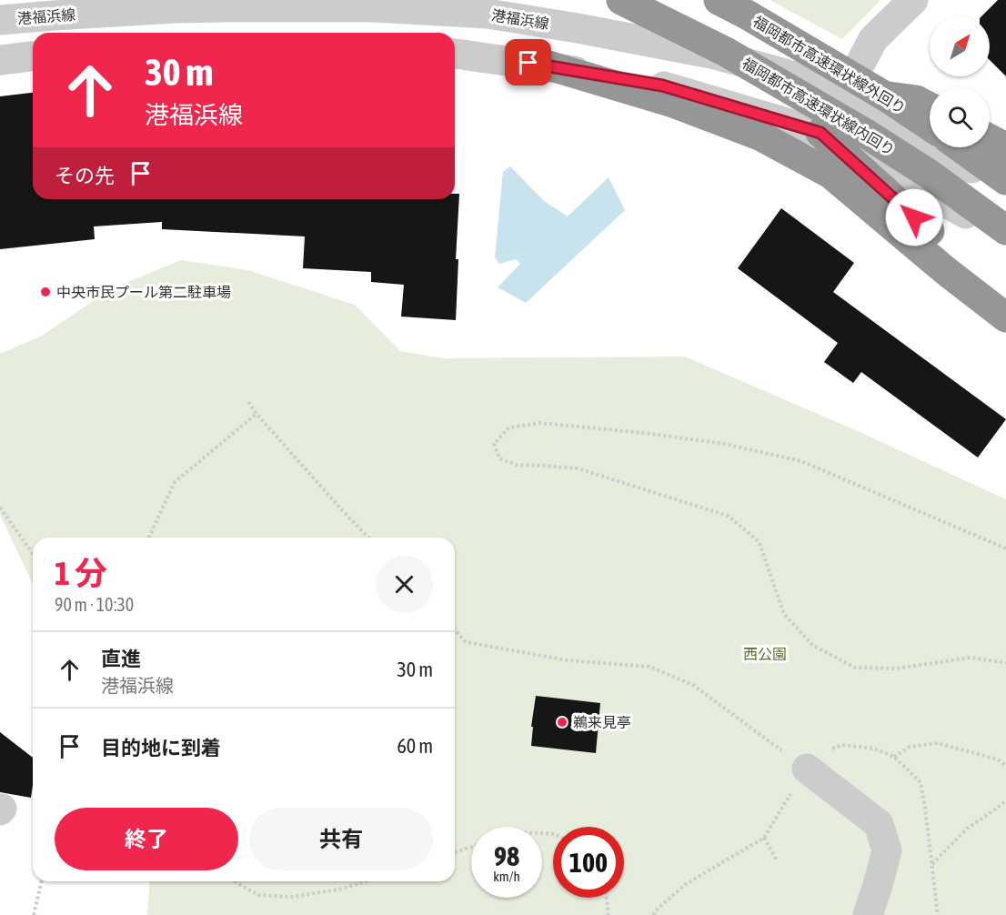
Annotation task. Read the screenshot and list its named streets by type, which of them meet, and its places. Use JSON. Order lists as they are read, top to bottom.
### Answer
{
  "streets": {
    "highway": ["福岡都市高速環状線外回り", "福岡都市高速環状線内回り"],
    "street": ["港福浜線"]
  },
  "parks": ["西公園"],
  "places": ["中央市民プール第二駐車場", "鵜来見亭"],
  "north": "top right",
  "page": {
    "turn": ["30 m", "港福浜線"],
    "then": "その先",
    "heading": ["1 分", "90 m · 10:30"],
    "list": [
      {
        "name": "直進",
        "note": "港福浜線",
        "value": "30 m"
      },
      {
        "name": "目的地に到着",
        "value": "60 m"
      }
    ],
    "buttons": ["終了", "共有"],
    "speed": "98 km/h",
    "limit": "100"
  }
}
